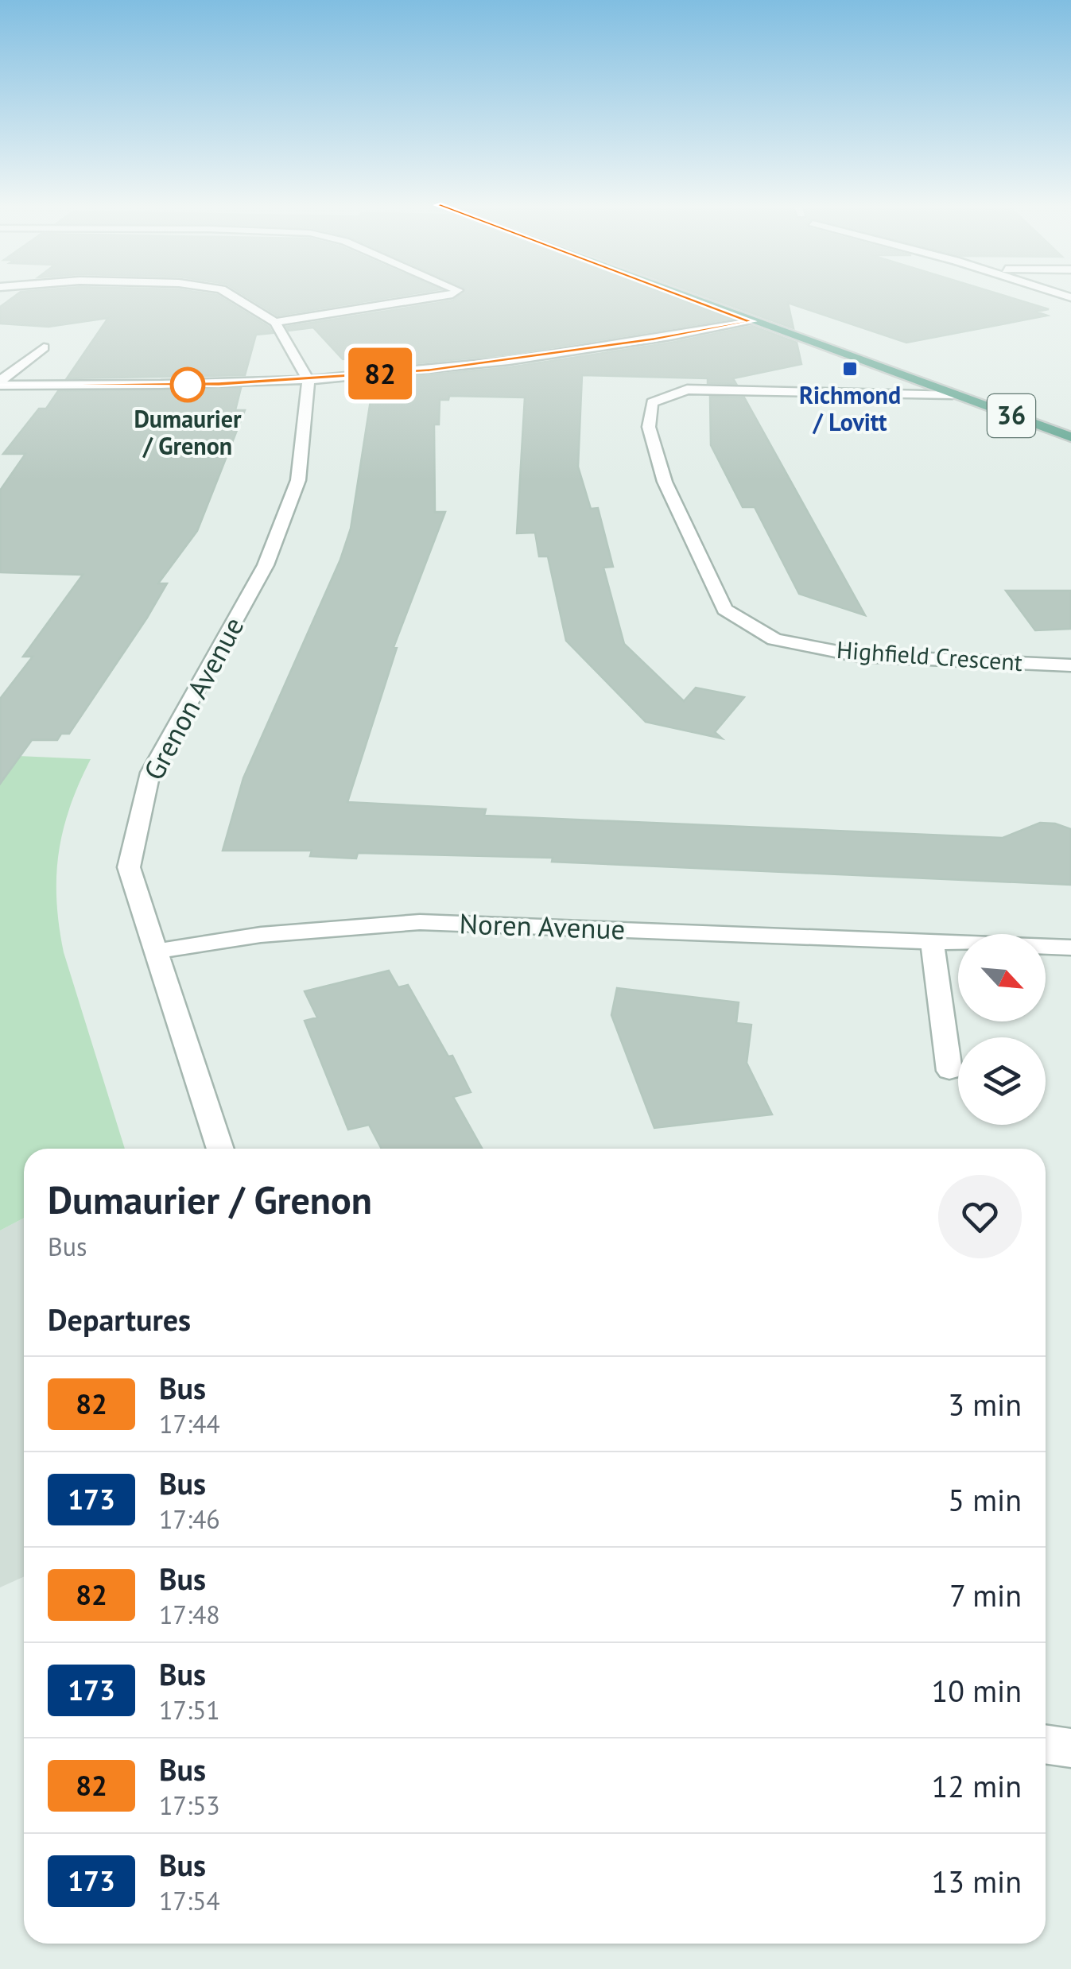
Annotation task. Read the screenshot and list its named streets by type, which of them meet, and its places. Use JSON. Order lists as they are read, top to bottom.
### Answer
{
  "streets": {
    "main road": ["36"],
    "street": ["Highfield Crescent", "Grenon Avenue", "Noren Avenue"]
  },
  "crossings": [
    ["36", "Highfield Crescent"],
    ["Grenon Avenue", "Noren Avenue"]
  ],
  "places": {
    "transit": ["Richmond / Lovitt"],
    "other": ["Dumaurier / Grenon"]
  },
  "lines": ["bus line 82"],
  "north": "bottom right",
  "page": {
    "on_map": "82",
    "heading": [
      ["Dumaurier / Grenon", "Bus"],
      "Departures"
    ],
    "list": [
      {
        "mark": "82",
        "name": "Bus",
        "note": "17:44",
        "value": "3 min"
      },
      {
        "mark": "173",
        "name": "Bus",
        "note": "17:46",
        "value": "5 min"
      },
      {
        "mark": "82",
        "name": "Bus",
        "note": "17:48",
        "value": "7 min"
      },
      {
        "mark": "173",
        "name": "Bus",
        "note": "17:51",
        "value": "10 min"
      },
      {
        "mark": "82",
        "name": "Bus",
        "note": "17:53",
        "value": "12 min"
      },
      {
        "mark": "173",
        "name": "Bus",
        "note": "17:54",
        "value": "13 min"
      }
    ]
  }
}
